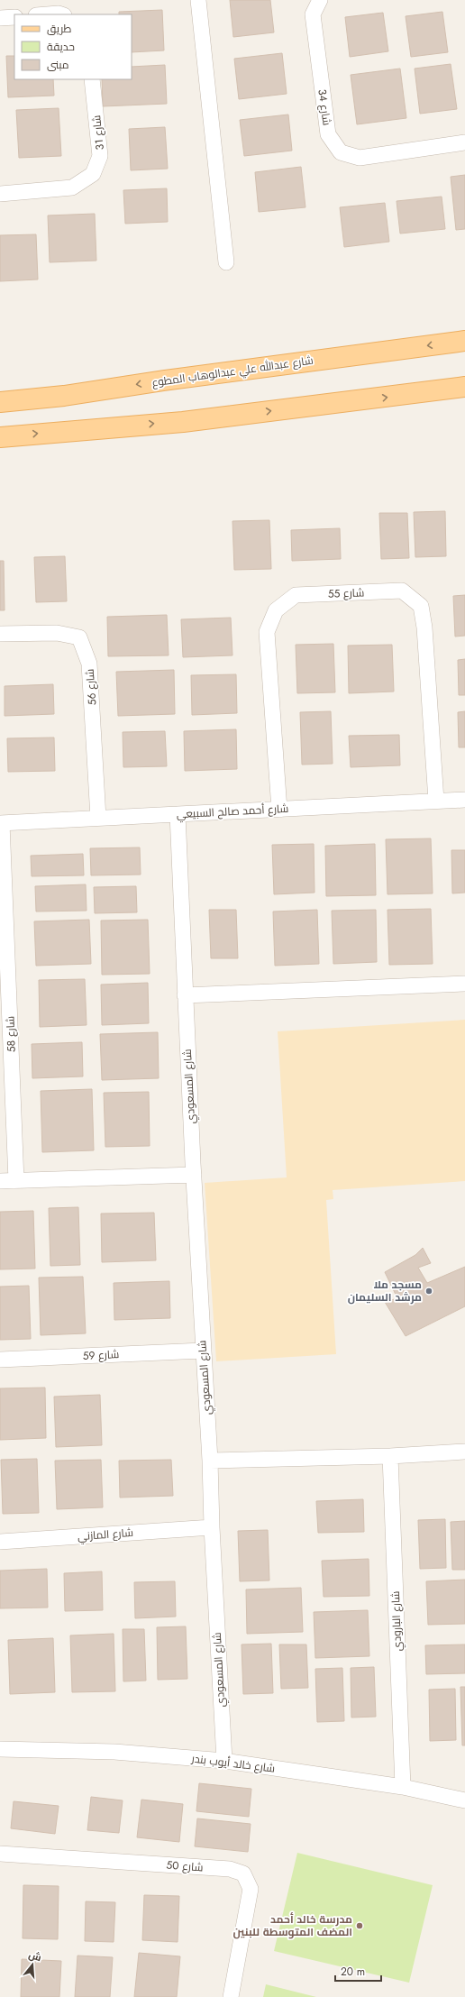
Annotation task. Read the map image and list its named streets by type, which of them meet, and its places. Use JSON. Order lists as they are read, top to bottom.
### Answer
{
  "streets": {
    "main road": ["شارع عبدالله علي عبدالوهاب المطوع"],
    "street": [
      "شارع 34",
      "شارع 31",
      "شارع 55",
      "شارع 56",
      "شارع أحمد صالح السبيعي",
      "شارع 58",
      "شارع المسعودي",
      "شارع 59",
      "شارع المازني",
      "شارع البارودي",
      "شارع خالد أيوب بندر",
      "شارع 50"
    ]
  },
  "crossings": [
    ["شارع 55", "شارع أحمد صالح السبيعي"],
    ["شارع 56", "شارع أحمد صالح السبيعي"],
    ["شارع أحمد صالح السبيعي", "شارع 58"],
    ["شارع أحمد صالح السبيعي", "شارع المسعودي"],
    ["شارع المسعودي", "شارع 59"],
    ["شارع المسعودي", "شارع المازني"],
    ["شارع المسعودي", "شارع خالد أيوب بندر"],
    ["شارع البارودي", "شارع خالد أيوب بندر"]
  ],
  "places": ["مسجد ملا مرشد السليمان", "مدرسة خالد أحمد المضف المتوسطة للبنين"],
  "legend": ["طريق", "حديقة", "مبنى"],
  "scale_bar": "20 m",
  "north": "top"
}
